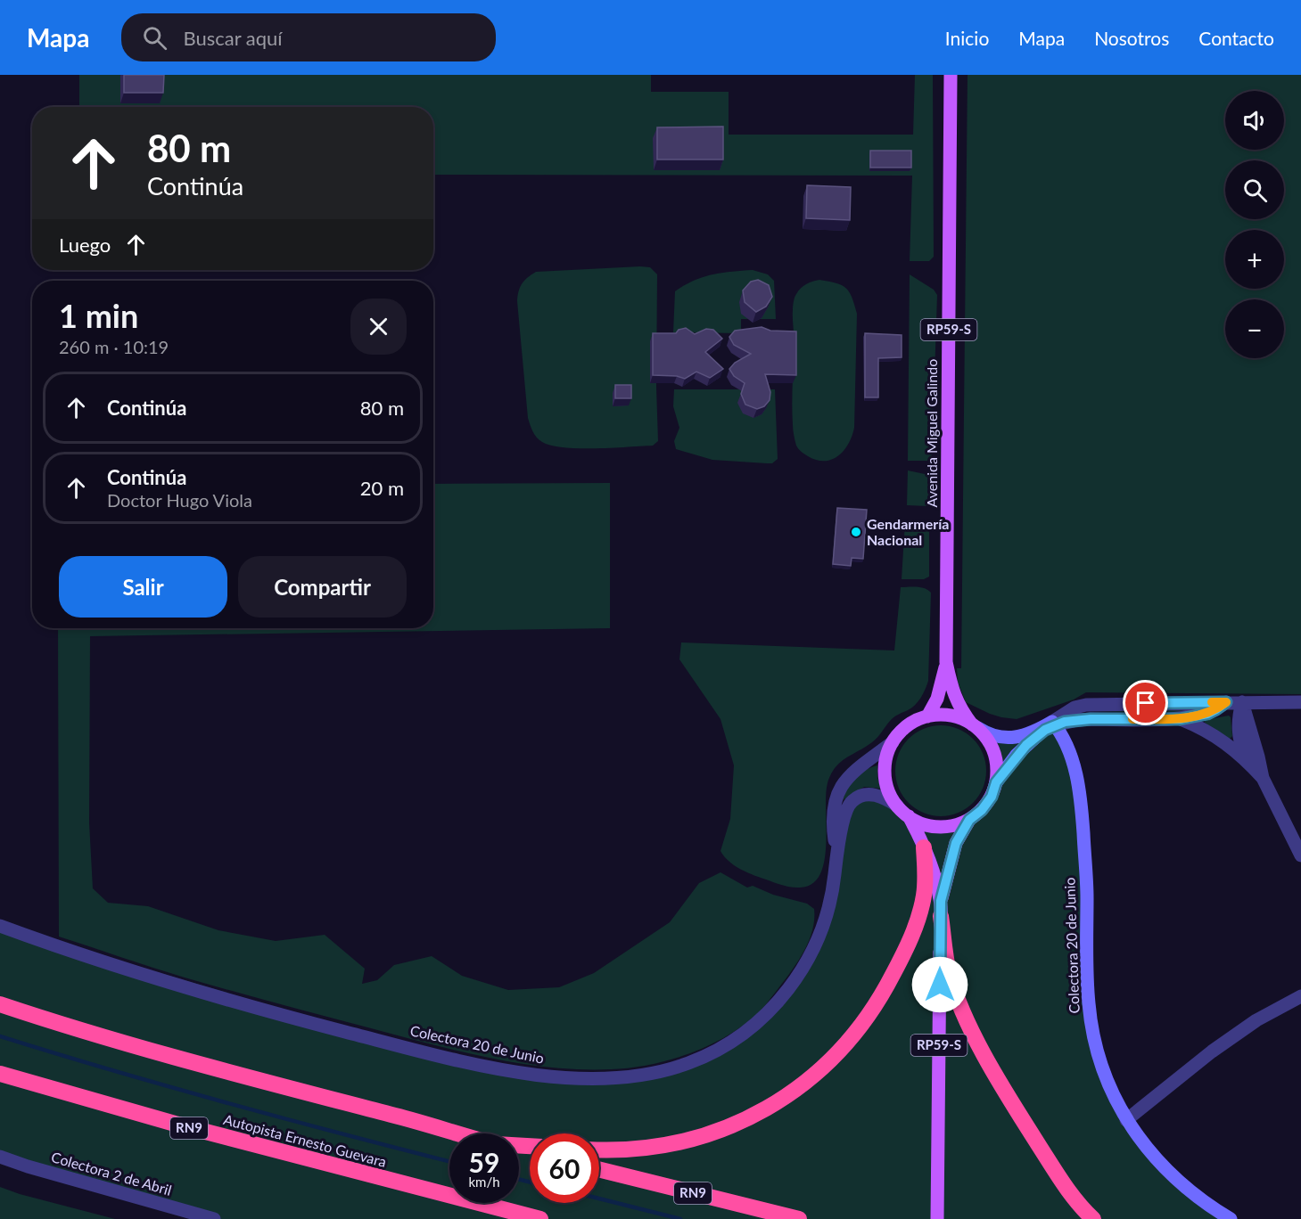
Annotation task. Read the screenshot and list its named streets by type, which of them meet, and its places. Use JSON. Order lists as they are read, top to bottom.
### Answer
{
  "streets": {
    "highway": ["RN9", "Autopista Ernesto Guevara"],
    "main road": ["RP59-S", "Avenida Miguel Galindo", "Colectora 20 de Junio"],
    "street": ["Colectora 2 de Abril"]
  },
  "crossings": [
    ["RP59-S", "Avenida Miguel Galindo"],
    ["RP59-S", "Colectora 20 de Junio"],
    ["Avenida Miguel Galindo", "Colectora 20 de Junio"]
  ],
  "places": ["Gendarmería Nacional"],
  "page": {
    "header": "Mapa",
    "search": "Buscar aquí",
    "nav": [
      "Inicio",
      "Mapa",
      "Nosotros",
      "Contacto"
    ],
    "map_buttons": ["+", "−"],
    "turn": ["80 m", "Continúa"],
    "then": "Luego",
    "heading": ["1 min", "260 m · 10:19"],
    "list": [
      {
        "name": "Continúa",
        "value": "80 m"
      },
      {
        "name": "Continúa",
        "note": "Doctor Hugo Viola",
        "value": "20 m"
      }
    ],
    "buttons": ["Salir", "Compartir"],
    "speed": "59 km/h",
    "limit": "60"
  }
}
